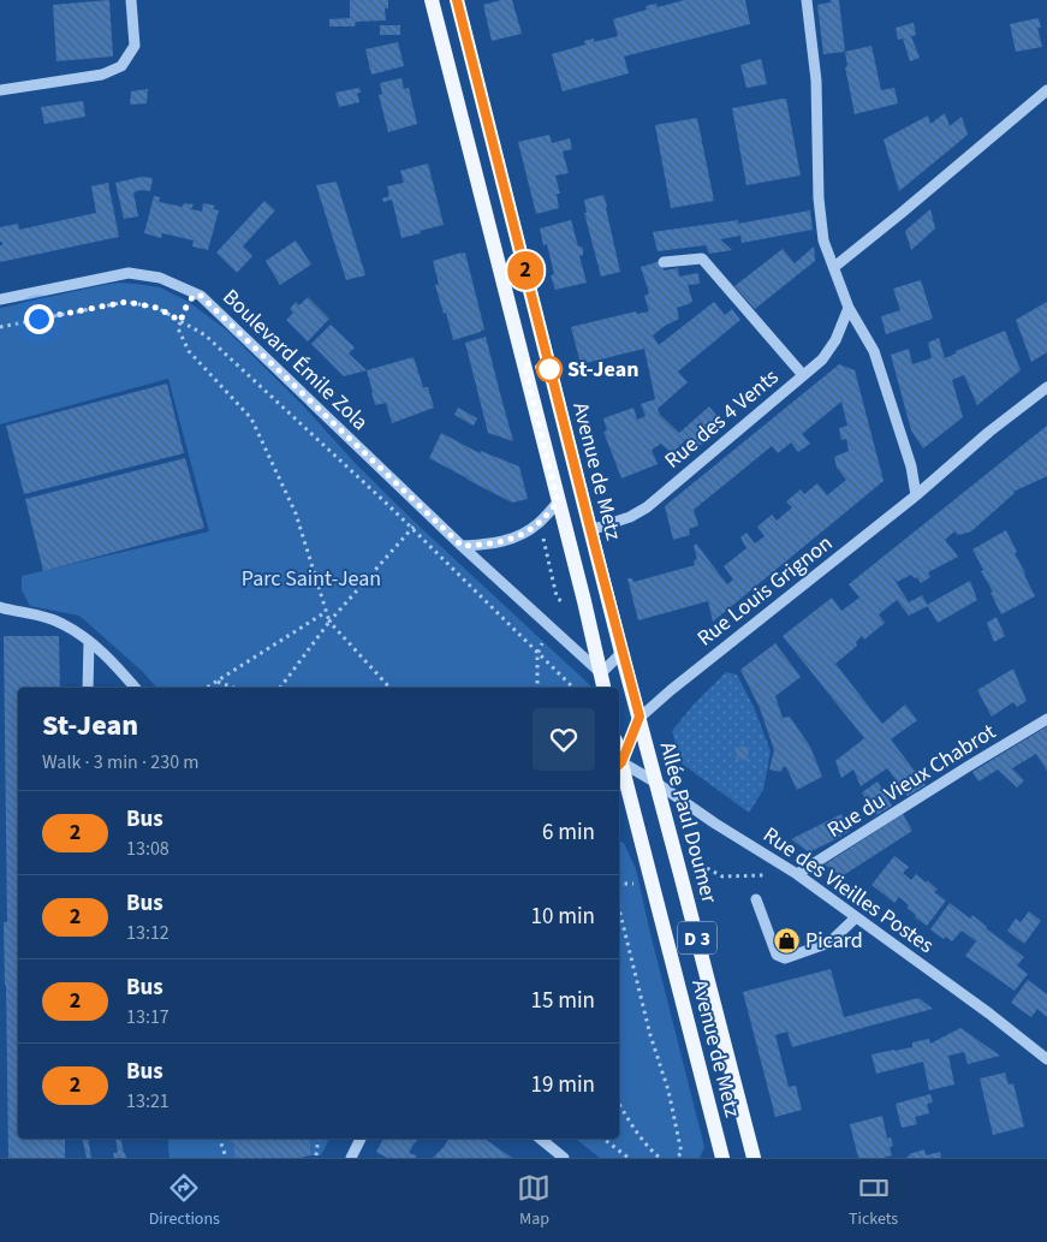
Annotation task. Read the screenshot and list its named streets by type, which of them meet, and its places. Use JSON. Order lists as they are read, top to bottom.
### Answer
{
  "streets": {
    "main road": ["Avenue de Metz", "Allée Paul Doumer", "D 3"],
    "street": [
      "Boulevard Émile Zola",
      "Rue des 4 Vents",
      "Rue Louis Grignon",
      "Rue du Vieux Chabrot",
      "Rue des Vieilles Postes"
    ]
  },
  "crossings": [
    ["Rue des 4 Vents", "Avenue de Metz"],
    ["Avenue de Metz", "Allée Paul Doumer"],
    ["Avenue de Metz", "Rue des Vieilles Postes"],
    ["Rue Louis Grignon", "Allée Paul Doumer"],
    ["Rue du Vieux Chabrot", "Rue des Vieilles Postes"],
    ["Allée Paul Doumer", "Rue des Vieilles Postes"]
  ],
  "parks": ["Parc Saint-Jean"],
  "places": {
    "other": ["St-Jean"],
    "shop": ["Picard"]
  },
  "lines": ["bus line 2"],
  "page": {
    "on_map": "2",
    "heading": ["St-Jean", "Walk · 3 min · 230 m"],
    "list": [
      {
        "mark": "2",
        "name": "Bus",
        "note": "13:08",
        "value": "6 min"
      },
      {
        "mark": "2",
        "name": "Bus",
        "note": "13:12",
        "value": "10 min"
      },
      {
        "mark": "2",
        "name": "Bus",
        "note": "13:17",
        "value": "15 min"
      },
      {
        "mark": "2",
        "name": "Bus",
        "note": "13:21",
        "value": "19 min"
      }
    ],
    "tabs": ["Directions", "Map", "Tickets"]
  }
}
